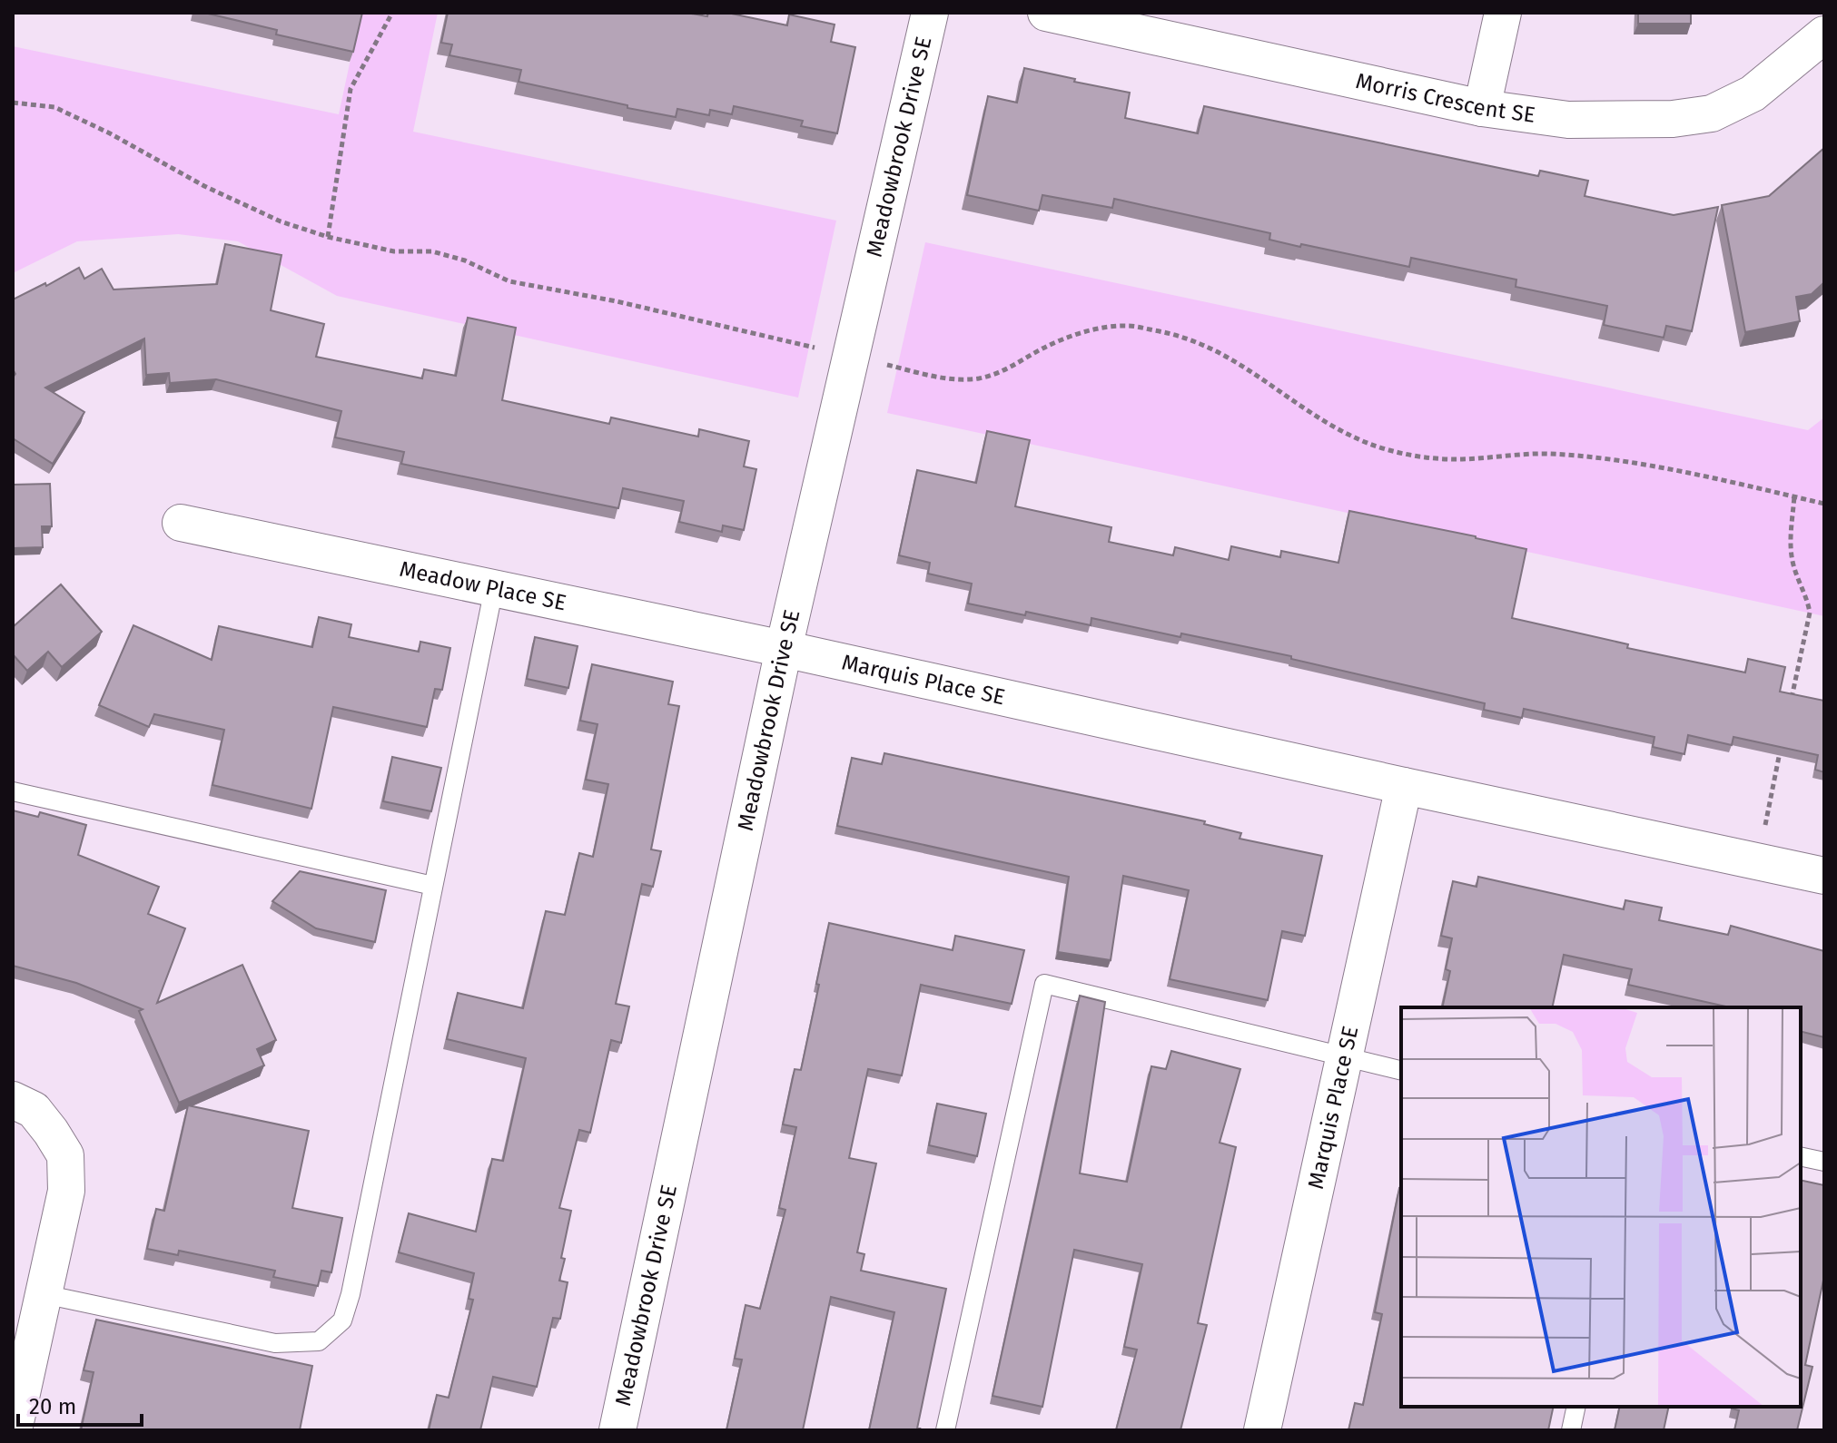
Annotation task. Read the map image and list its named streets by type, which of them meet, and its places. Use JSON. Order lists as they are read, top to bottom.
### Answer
{
  "streets": {
    "street": [
      "Morris Crescent SE",
      "Meadowbrook Drive SE",
      "Meadow Place SE",
      "Marquis Place SE"
    ]
  },
  "crossings": [
    ["Meadowbrook Drive SE", "Meadow Place SE"],
    ["Meadowbrook Drive SE", "Marquis Place SE"],
    ["Meadow Place SE", "Marquis Place SE"]
  ],
  "scale_bar": "20 m"
}
